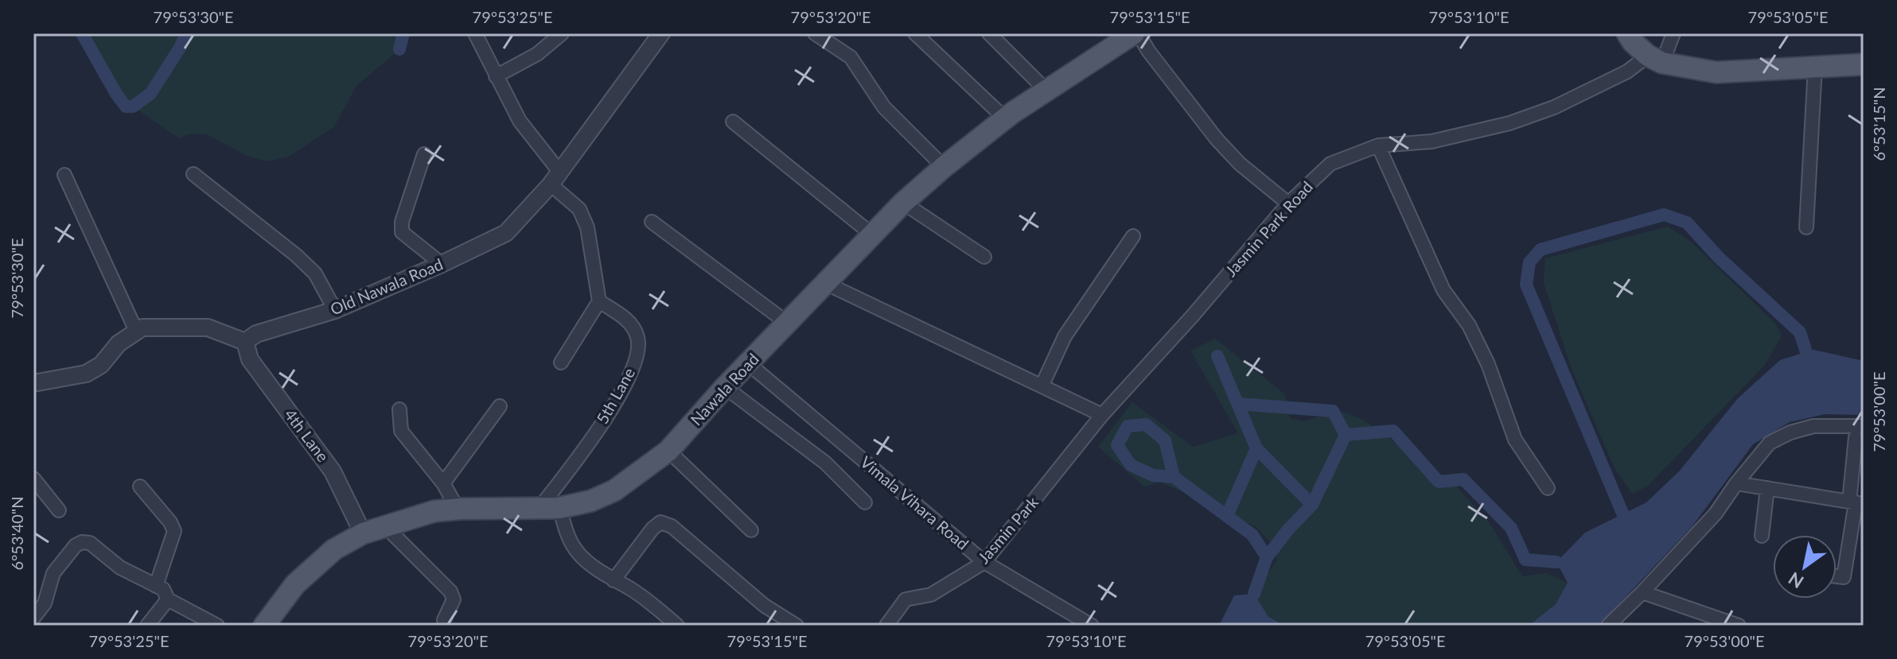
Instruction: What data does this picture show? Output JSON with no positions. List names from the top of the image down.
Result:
{
  "streets": {
    "main road": ["Nawala Road"],
    "street": [
      "Jasmin Park Road",
      "Old Nawala Road",
      "5th Lane",
      "4th Lane",
      "Vimala Vihara Road",
      "Jasmin Park"
    ]
  },
  "crossings": [
    ["Jasmin Park Road", "Jasmin Park"],
    ["Old Nawala Road", "4th Lane"],
    ["Nawala Road", "5th Lane"],
    ["Nawala Road", "4th Lane"],
    ["Nawala Road", "Vimala Vihara Road"],
    ["Vimala Vihara Road", "Jasmin Park"]
  ],
  "north": "bottom left",
  "coordinates": [
    "79°53'30\"E",
    "79°53'25\"E",
    "79°53'20\"E",
    "79°53'15\"E",
    "79°53'10\"E",
    "79°53'05\"E",
    "6°53'15\"N",
    "79°53'00\"E",
    "6°53'40\"N"
  ]
}
